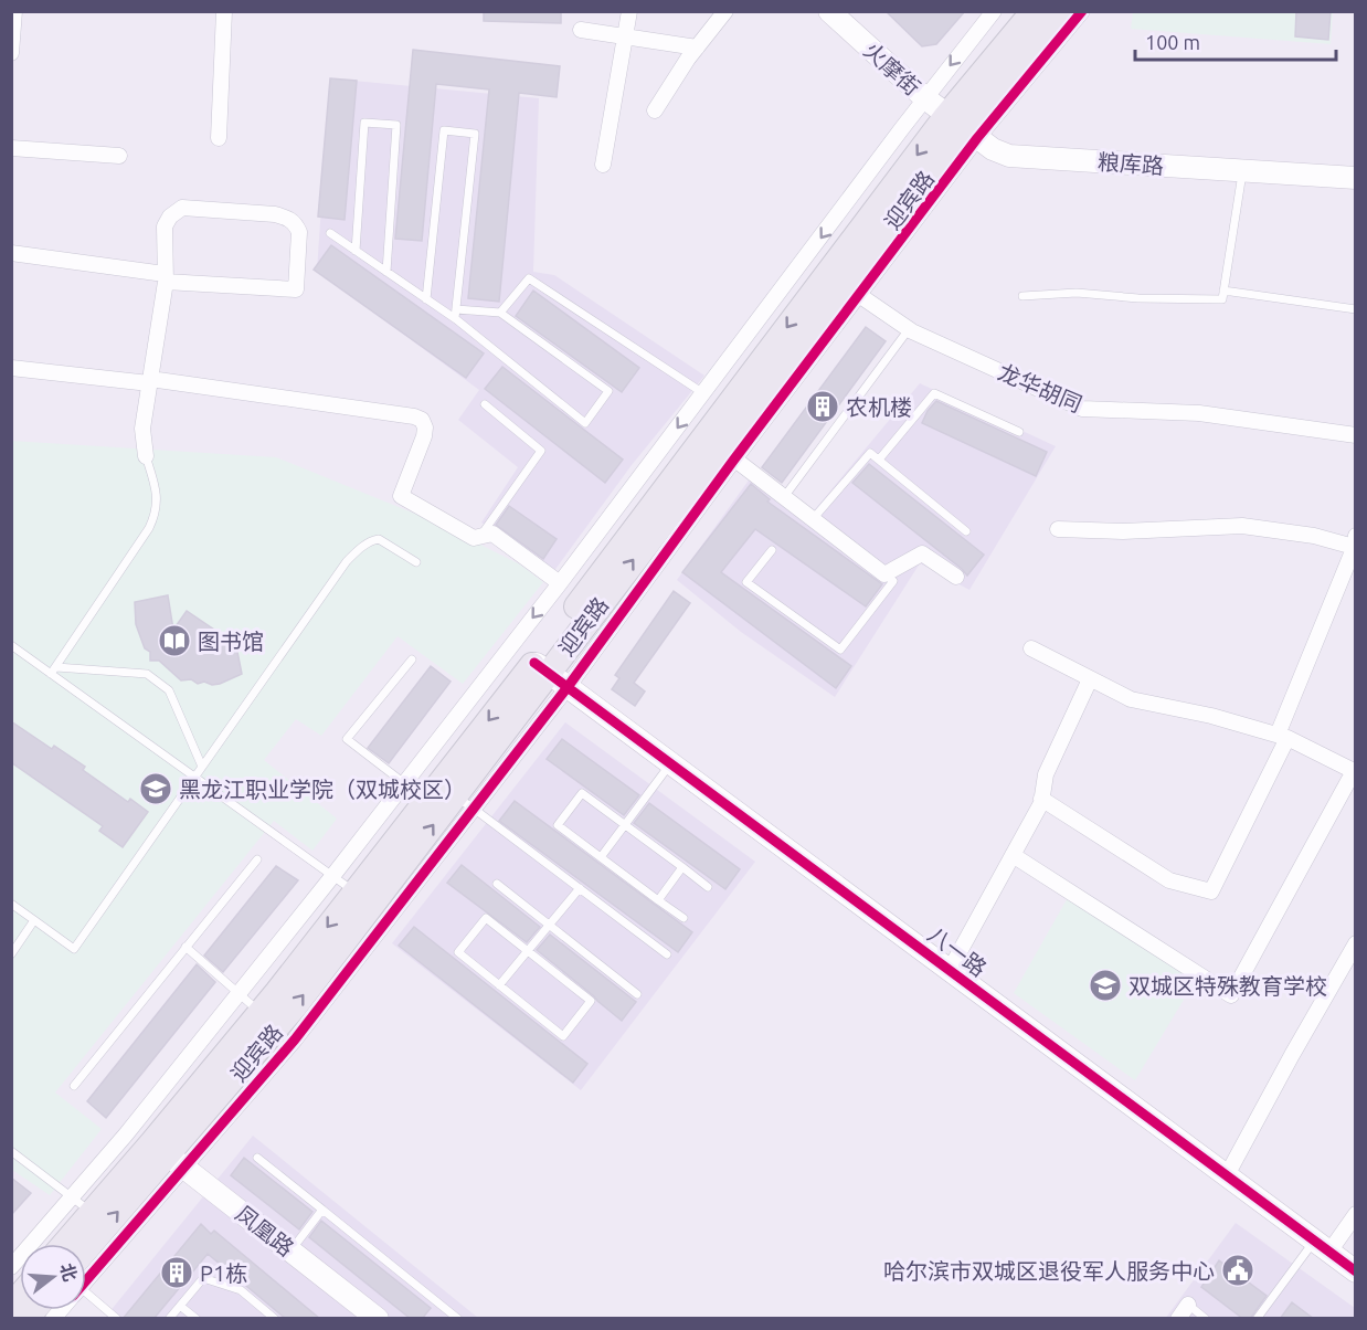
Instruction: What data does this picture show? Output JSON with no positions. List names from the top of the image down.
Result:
{
  "streets": {
    "main road": ["迎宾路"],
    "street": [
      "火摩街",
      "粮库路",
      "龙华胡同",
      "八一路",
      "凤凰路"
    ]
  },
  "crossings": [
    ["火摩街", "粮库路"],
    ["粮库路", "迎宾路"],
    ["迎宾路", "龙华胡同"],
    ["迎宾路", "八一路"],
    ["迎宾路", "凤凰路"]
  ],
  "places": {
    "building": ["农机楼", "P1栋"],
    "library": ["图书馆"],
    "school or university": ["黑龙江职业学院（双城校区）", "双城区特殊教育学校"],
    "public building": ["哈尔滨市双城区退役军人服务中心"]
  },
  "scale_bar": "100 m",
  "north": "right"
}
